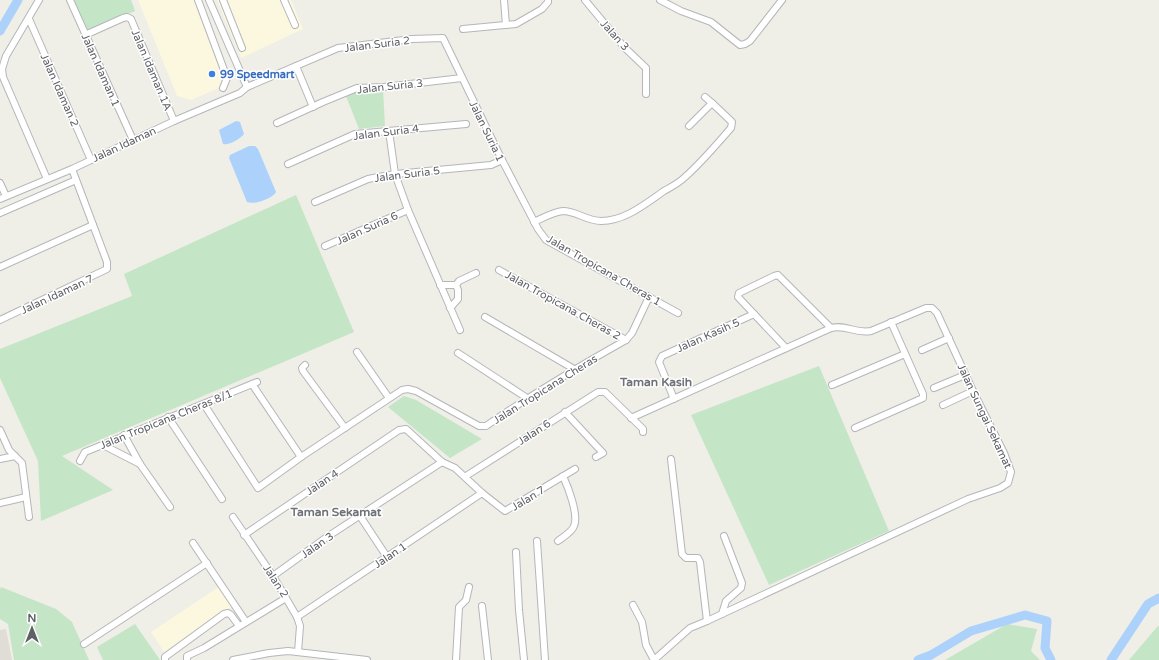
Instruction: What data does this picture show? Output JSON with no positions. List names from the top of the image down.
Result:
{
  "streets": {
    "street": [
      "Jalan 3",
      "Jalan Suria 2",
      "Jalan Idaman 1",
      "Jalan Idaman 1A",
      "Jalan Suria 3",
      "Jalan Idaman 2",
      "Jalan Suria 1",
      "Jalan Suria 4",
      "Jalan Idaman",
      "Jalan Suria 5",
      "Jalan Suria 6",
      "Jalan Tropicana Cheras 1",
      "Jalan Idaman 7",
      "Jalan Tropicana Cheras 2",
      "Jalan Kasih 5",
      "Jalan Tropicana Cheras",
      "Jalan Sungai Sekamat",
      "Jalan Tropicana Cheras 8/1",
      "Jalan 6",
      "Jalan 4",
      "Jalan 7",
      "Jalan 1",
      "Jalan 2"
    ]
  },
  "crossings": [
    ["Jalan 3", "Jalan 4"],
    ["Jalan 3", "Jalan 2"],
    ["Jalan Suria 2", "Jalan Suria 1"],
    ["Jalan Suria 2", "Jalan Idaman"],
    ["Jalan Idaman 1", "Jalan Idaman 1A"],
    ["Jalan Idaman 1", "Jalan Idaman"],
    ["Jalan Idaman 1A", "Jalan Idaman"],
    ["Jalan Suria 3", "Jalan Suria 1"],
    ["Jalan Idaman 2", "Jalan Idaman"],
    ["Jalan Suria 1", "Jalan Suria 5"],
    ["Jalan Suria 1", "Jalan Tropicana Cheras 1"],
    ["Jalan Tropicana Cheras 1", "Jalan Tropicana Cheras"],
    ["Jalan Tropicana Cheras 2", "Jalan Tropicana Cheras"],
    ["Jalan Kasih 5", "Jalan Sungai Sekamat"],
    ["Jalan Tropicana Cheras", "Jalan Tropicana Cheras 8/1"],
    ["Jalan Sungai Sekamat", "Jalan 6"],
    ["Jalan 4", "Jalan 2"],
    ["Jalan 7", "Jalan 1"],
    ["Jalan 1", "Jalan 2"]
  ],
  "districts": ["Taman Kasih", "Taman Sekamat"],
  "places": ["99 Speedmart"],
  "north": "top"
}
